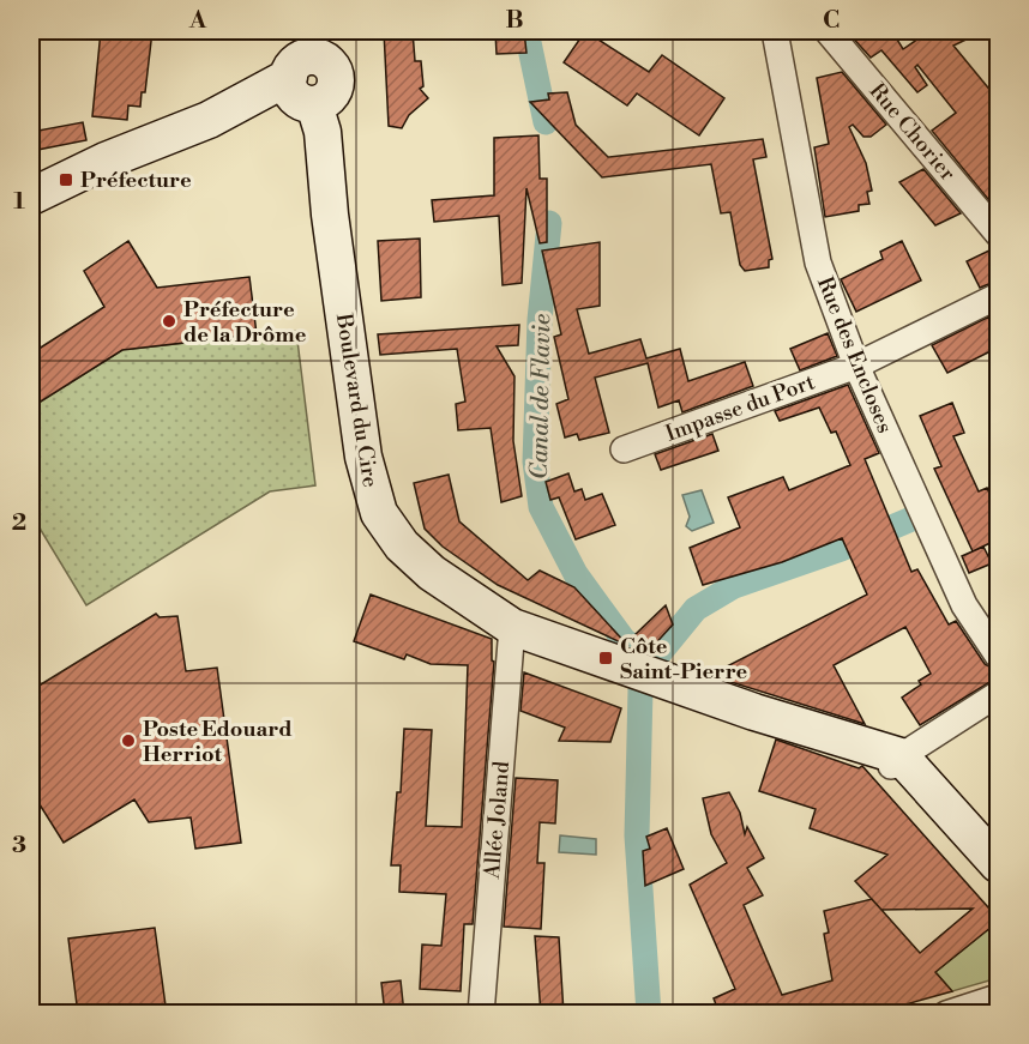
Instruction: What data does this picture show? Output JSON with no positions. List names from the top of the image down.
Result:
{
  "streets": {
    "street": [
      "Rue Chorier",
      "Rue des Encloses",
      "Boulevard du Cire",
      "Impasse du Port",
      "Allée Joland"
    ]
  },
  "crossings": [
    ["Rue des Encloses", "Impasse du Port"],
    ["Boulevard du Cire", "Allée Joland"]
  ],
  "water": ["Canal de Flavie"],
  "places": {
    "transit": ["Préfecture", "Côte Saint-Pierre"],
    "other": ["Préfecture de la Drôme", "Poste Edouard Herriot"]
  },
  "grid": {
    "columns": ["A", "B", "C"],
    "rows": ["1", "2", "3"]
  }
}
